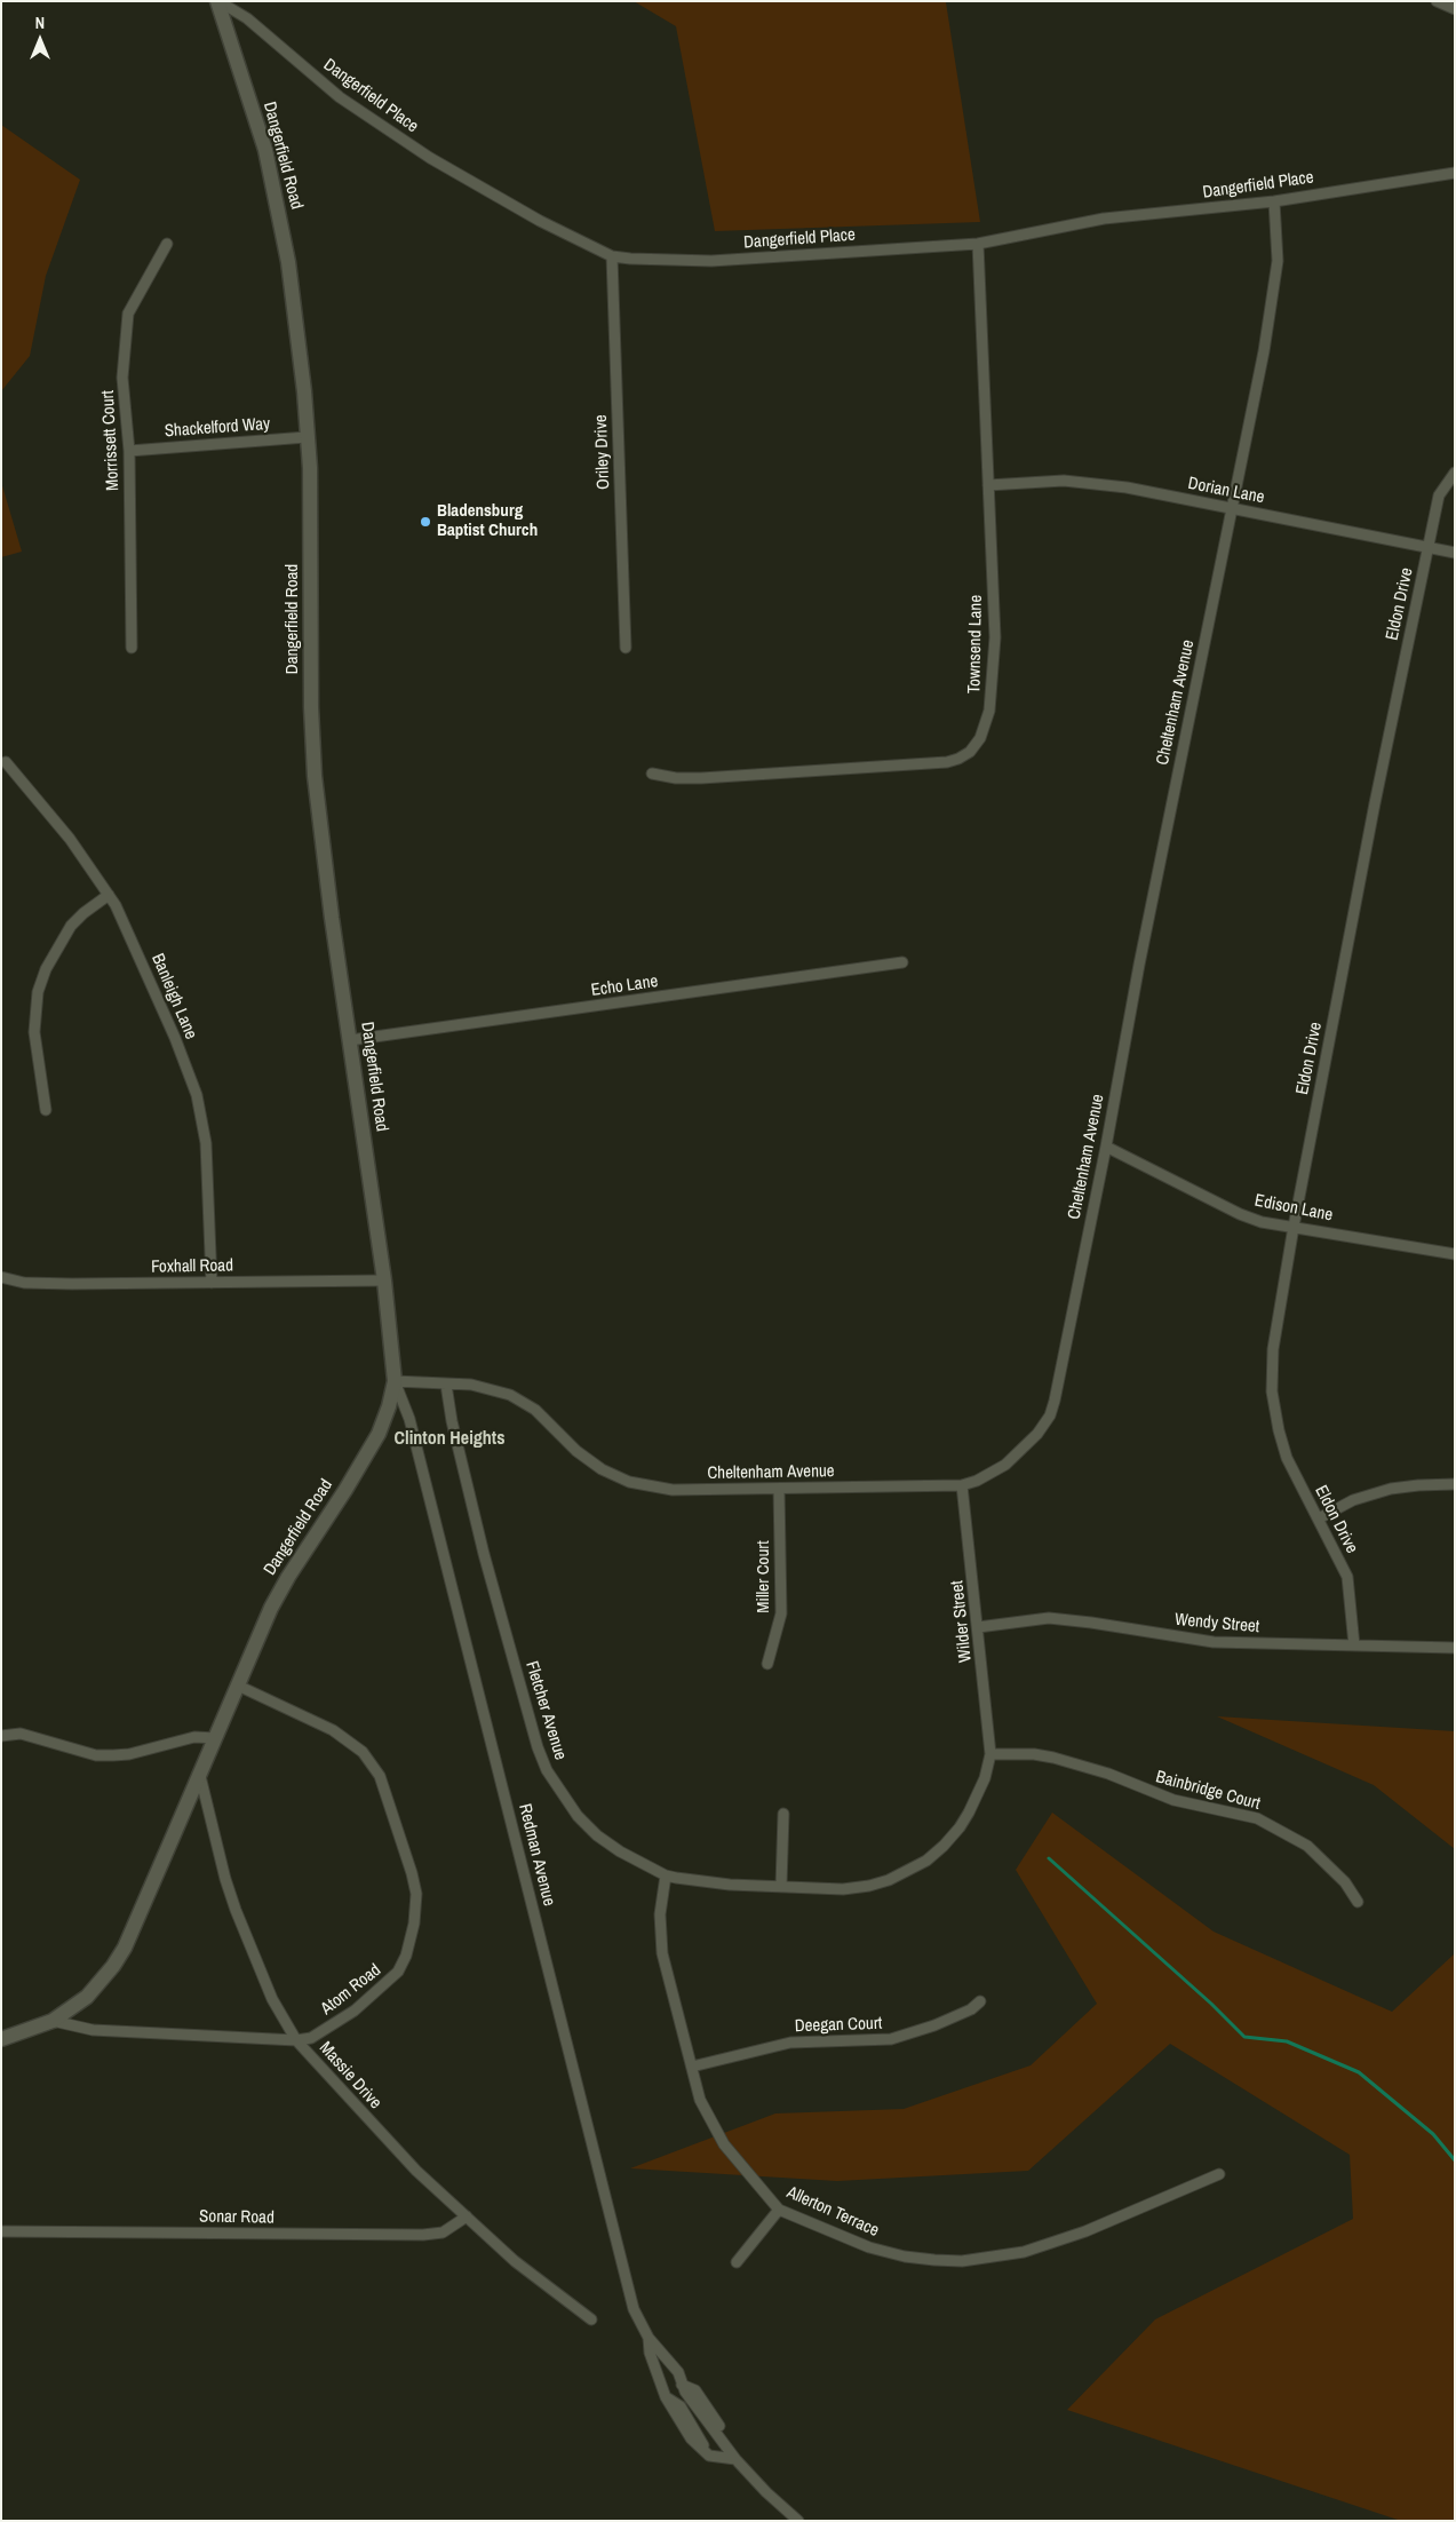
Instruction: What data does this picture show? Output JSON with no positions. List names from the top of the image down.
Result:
{
  "streets": {
    "street": [
      "Dangerfield Place",
      "Dangerfield Road",
      "Shackelford Way",
      "Morrissett Court",
      "Oriley Drive",
      "Dorian Lane",
      "Eldon Drive",
      "Townsend Lane",
      "Cheltenham Avenue",
      "Echo Lane",
      "Banleigh Lane",
      "Edison Lane",
      "Foxhall Road",
      "Miller Court",
      "Wilder Street",
      "Wendy Street",
      "Fletcher Avenue",
      "Bainbridge Court",
      "Redman Avenue",
      "Atom Road",
      "Deegan Court",
      "Massie Drive",
      "Allerton Terrace",
      "Sonar Road"
    ]
  },
  "crossings": [
    ["Dangerfield Place", "Dangerfield Road"],
    ["Dangerfield Place", "Oriley Drive"],
    ["Dangerfield Place", "Townsend Lane"],
    ["Dangerfield Place", "Cheltenham Avenue"],
    ["Dangerfield Road", "Shackelford Way"],
    ["Dangerfield Road", "Cheltenham Avenue"],
    ["Dangerfield Road", "Echo Lane"],
    ["Dangerfield Road", "Foxhall Road"],
    ["Dangerfield Road", "Redman Avenue"],
    ["Dangerfield Road", "Atom Road"],
    ["Dangerfield Road", "Massie Drive"],
    ["Shackelford Way", "Morrissett Court"],
    ["Dorian Lane", "Eldon Drive"],
    ["Dorian Lane", "Townsend Lane"],
    ["Dorian Lane", "Cheltenham Avenue"],
    ["Eldon Drive", "Edison Lane"],
    ["Eldon Drive", "Wendy Street"],
    ["Cheltenham Avenue", "Edison Lane"],
    ["Cheltenham Avenue", "Miller Court"],
    ["Cheltenham Avenue", "Wilder Street"],
    ["Cheltenham Avenue", "Fletcher Avenue"],
    ["Cheltenham Avenue", "Redman Avenue"],
    ["Banleigh Lane", "Foxhall Road"],
    ["Wilder Street", "Wendy Street"],
    ["Wilder Street", "Fletcher Avenue"],
    ["Wilder Street", "Bainbridge Court"],
    ["Fletcher Avenue", "Bainbridge Court"],
    ["Fletcher Avenue", "Allerton Terrace"],
    ["Atom Road", "Massie Drive"],
    ["Deegan Court", "Allerton Terrace"],
    ["Massie Drive", "Sonar Road"]
  ],
  "districts": ["Clinton Heights"],
  "places": ["Bladensburg Baptist Church"],
  "north": "top"
}
